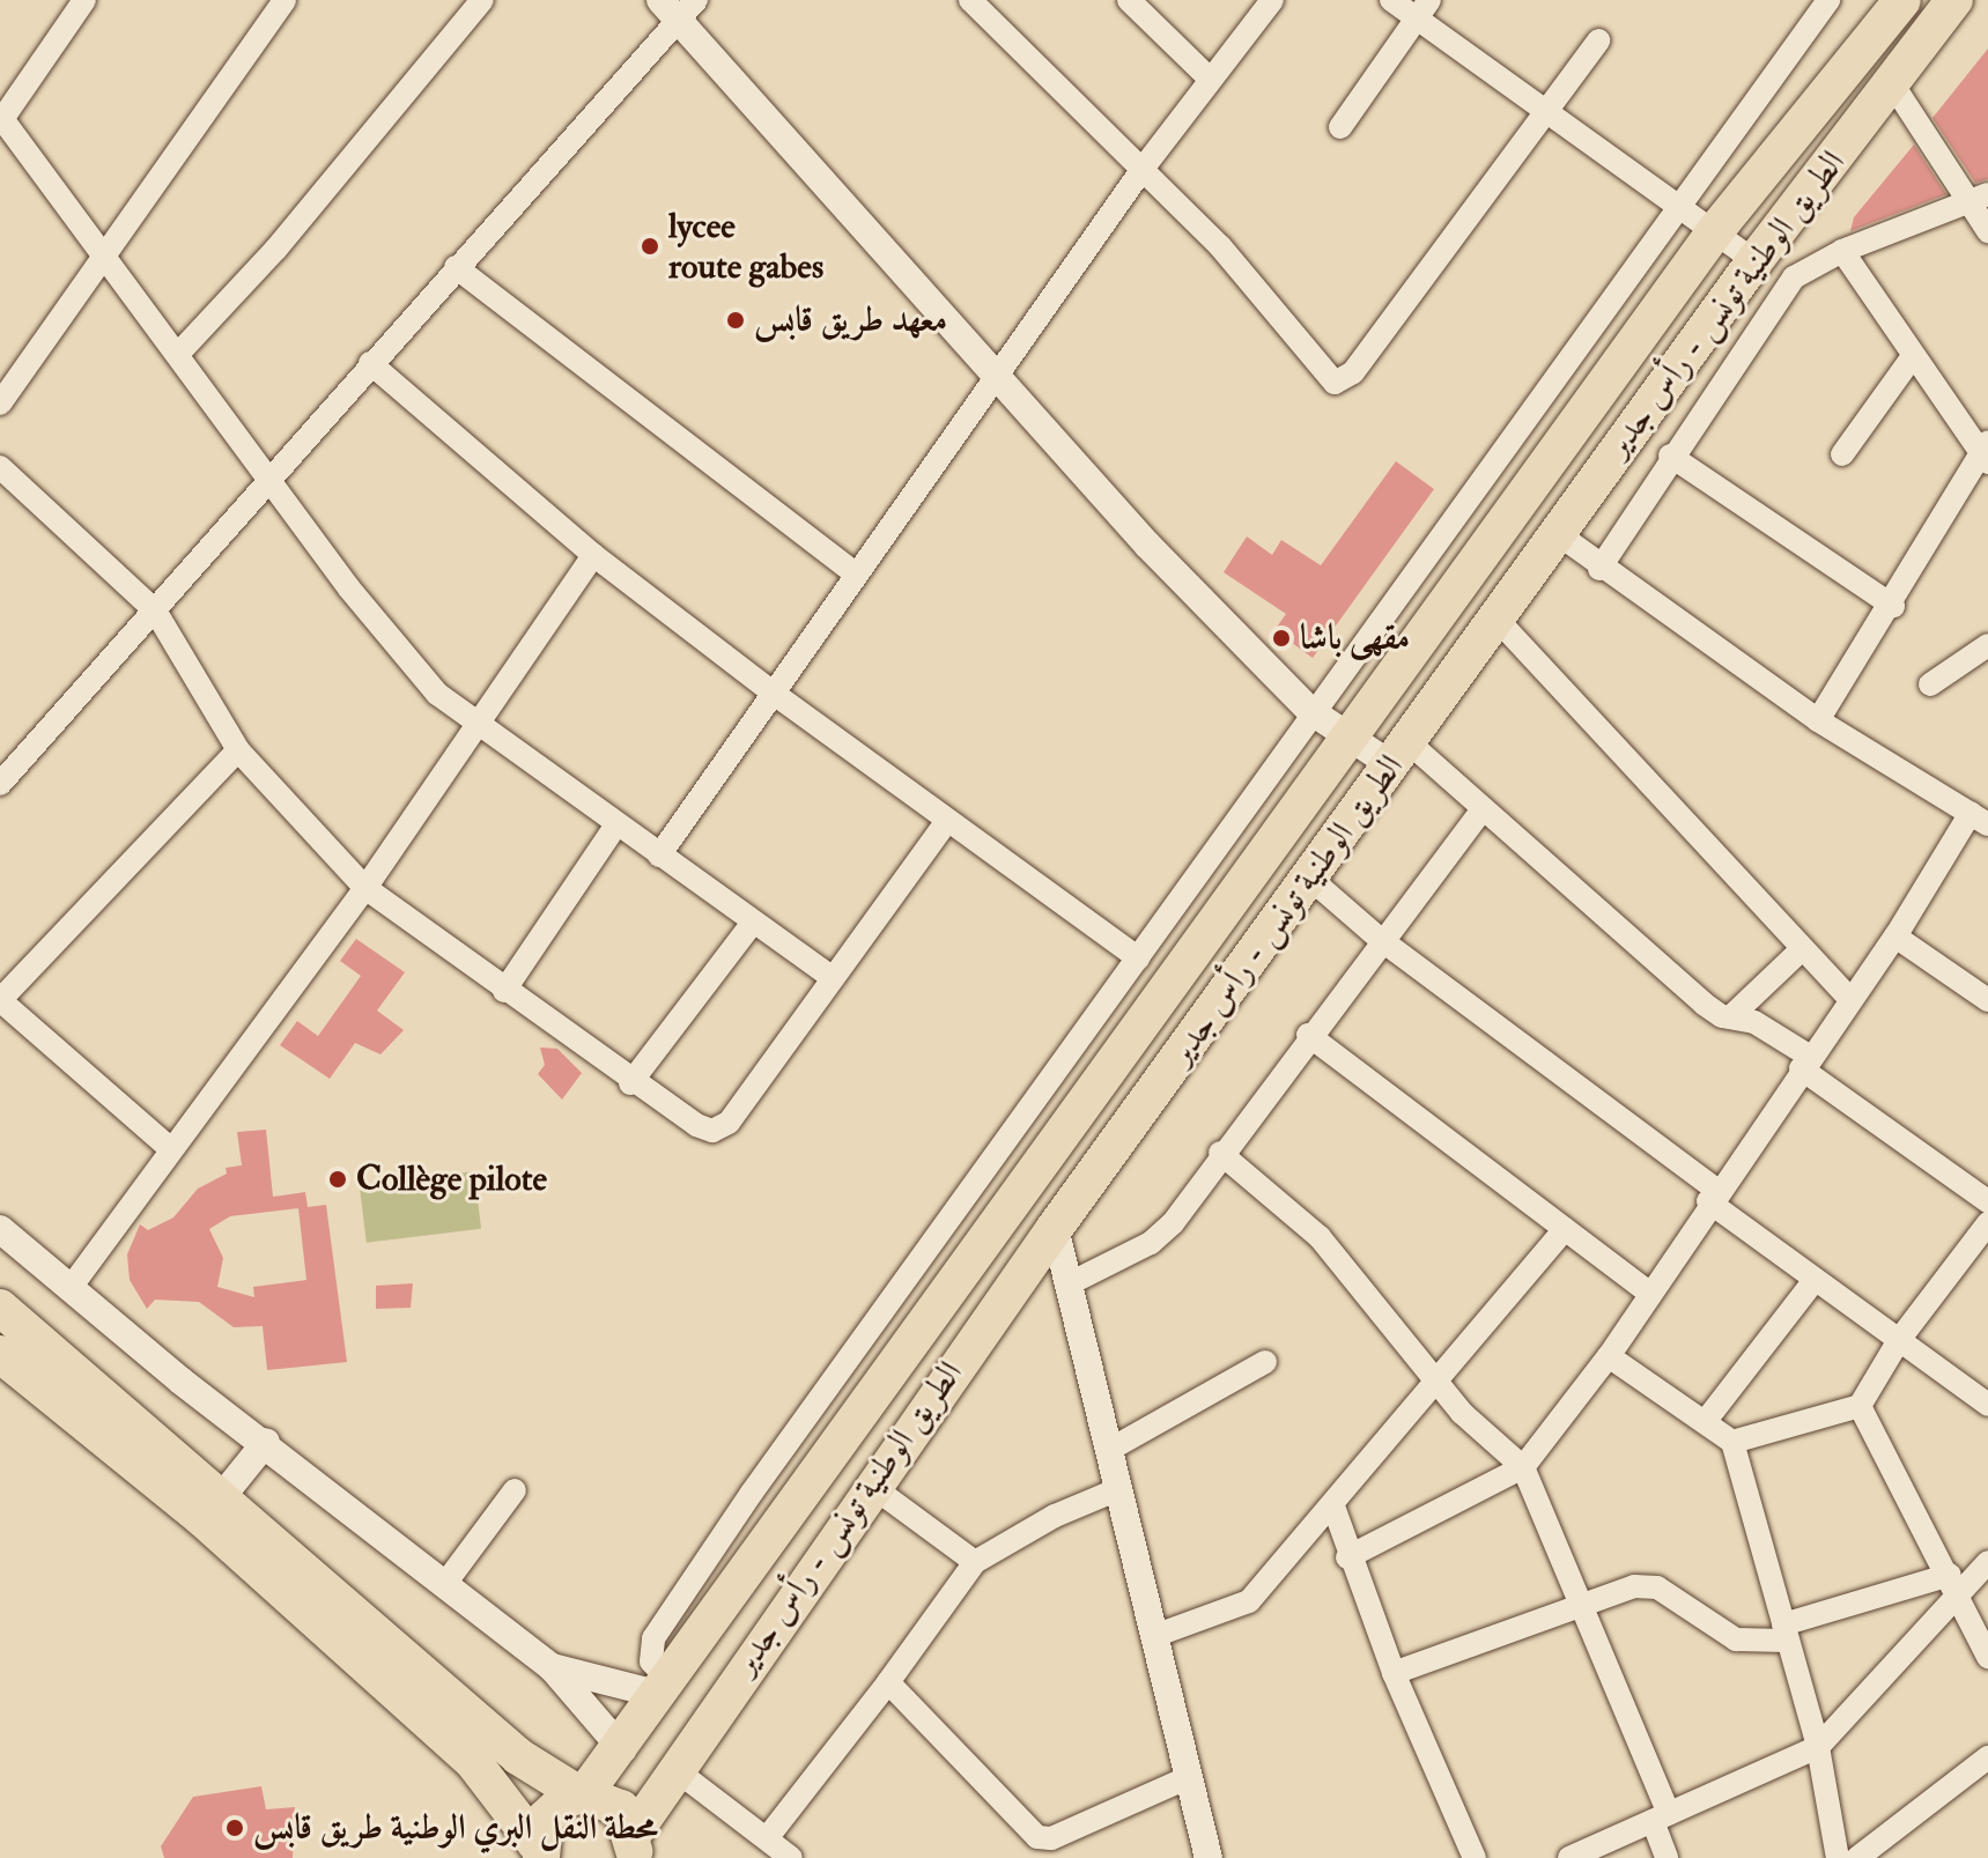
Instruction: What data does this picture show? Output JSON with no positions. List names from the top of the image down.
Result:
{
  "streets": {
    "main road": ["الطريق الوطنية تونس - رأس جدير"]
  },
  "places": [
    "lycee route gabes",
    "معهد طريق قابس",
    "مقهى باشا",
    "Collège pilote",
    "محطة النقل البري الوطنية طريق قابس"
  ]
}
